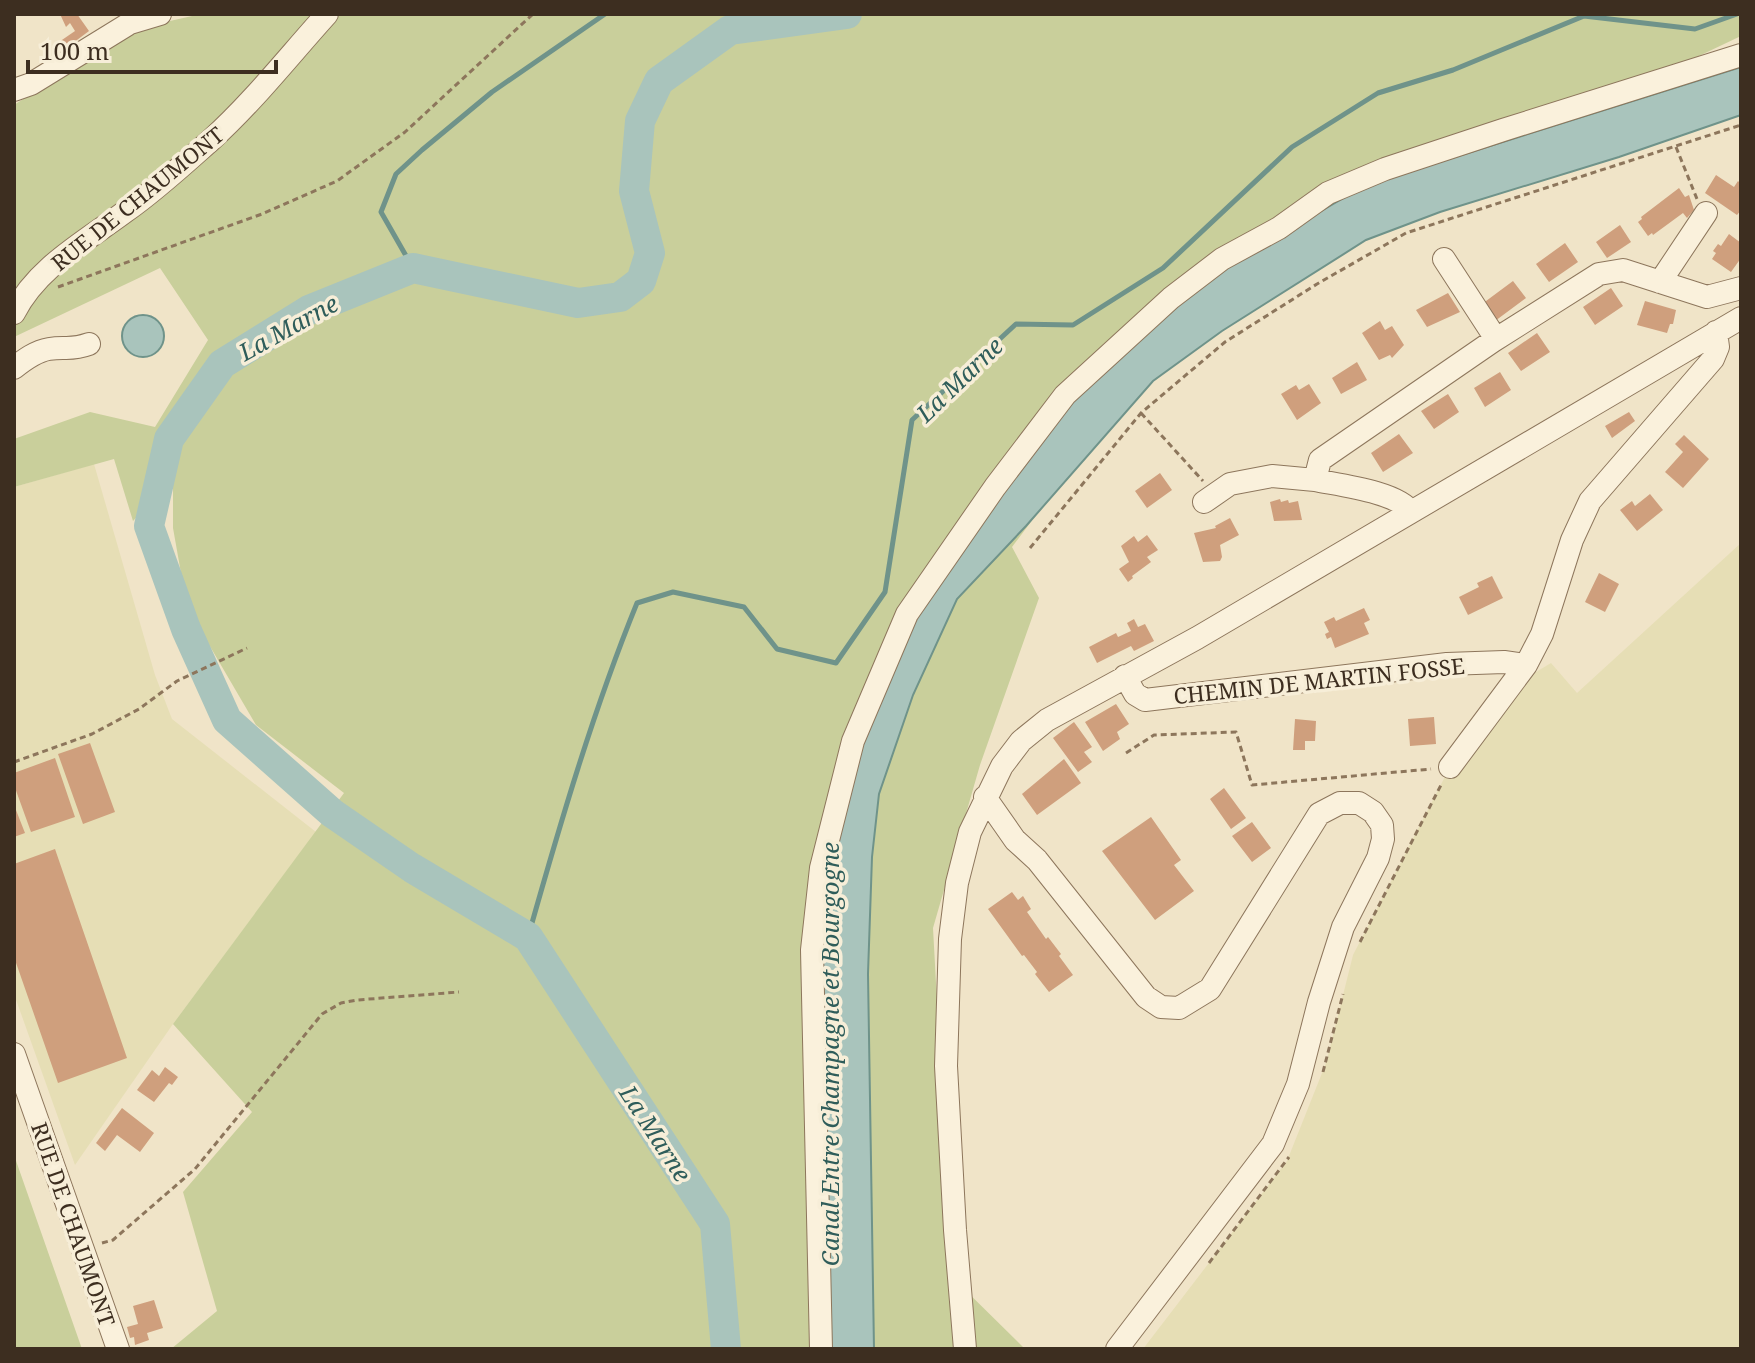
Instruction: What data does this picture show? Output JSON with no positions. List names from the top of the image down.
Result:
{
  "streets": {
    "street": ["RUE DE CHAUMONT", "CHEMIN DE MARTIN FOSSE"]
  },
  "water": ["La Marne", "Canal Entre Champagne et Bourgogne"],
  "scale_bar": "100 m"
}
